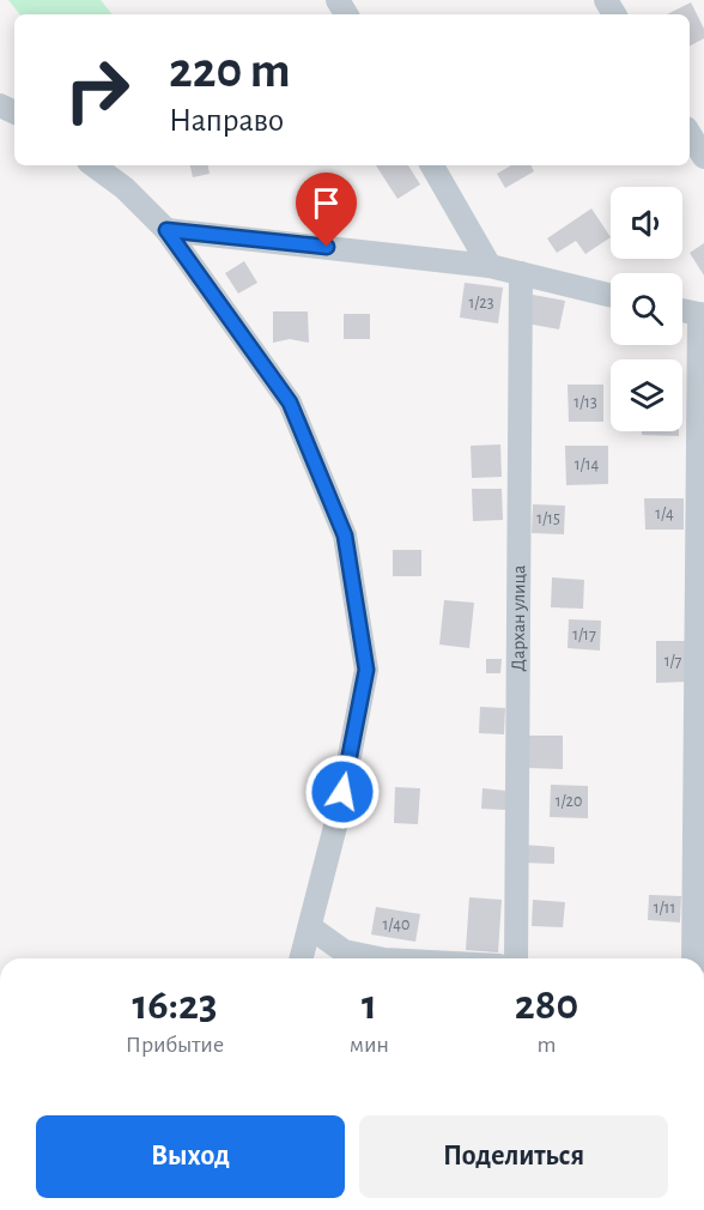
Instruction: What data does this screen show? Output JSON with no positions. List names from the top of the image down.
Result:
{
  "streets": {
    "street": ["Дархан улица"]
  },
  "house_numbers": [
    "1/23",
    "1/13",
    "1/14",
    "1/4",
    "1/15",
    "1/17",
    "1/7",
    "1/20",
    "1/11",
    "1/40"
  ],
  "page": {
    "turn": ["220 m", "Направо"],
    "eta": [
      "16:23",
      "Прибытие",
      "1",
      "мин",
      "280",
      "m"
    ],
    "buttons": ["Выход", "Поделиться"]
  }
}
